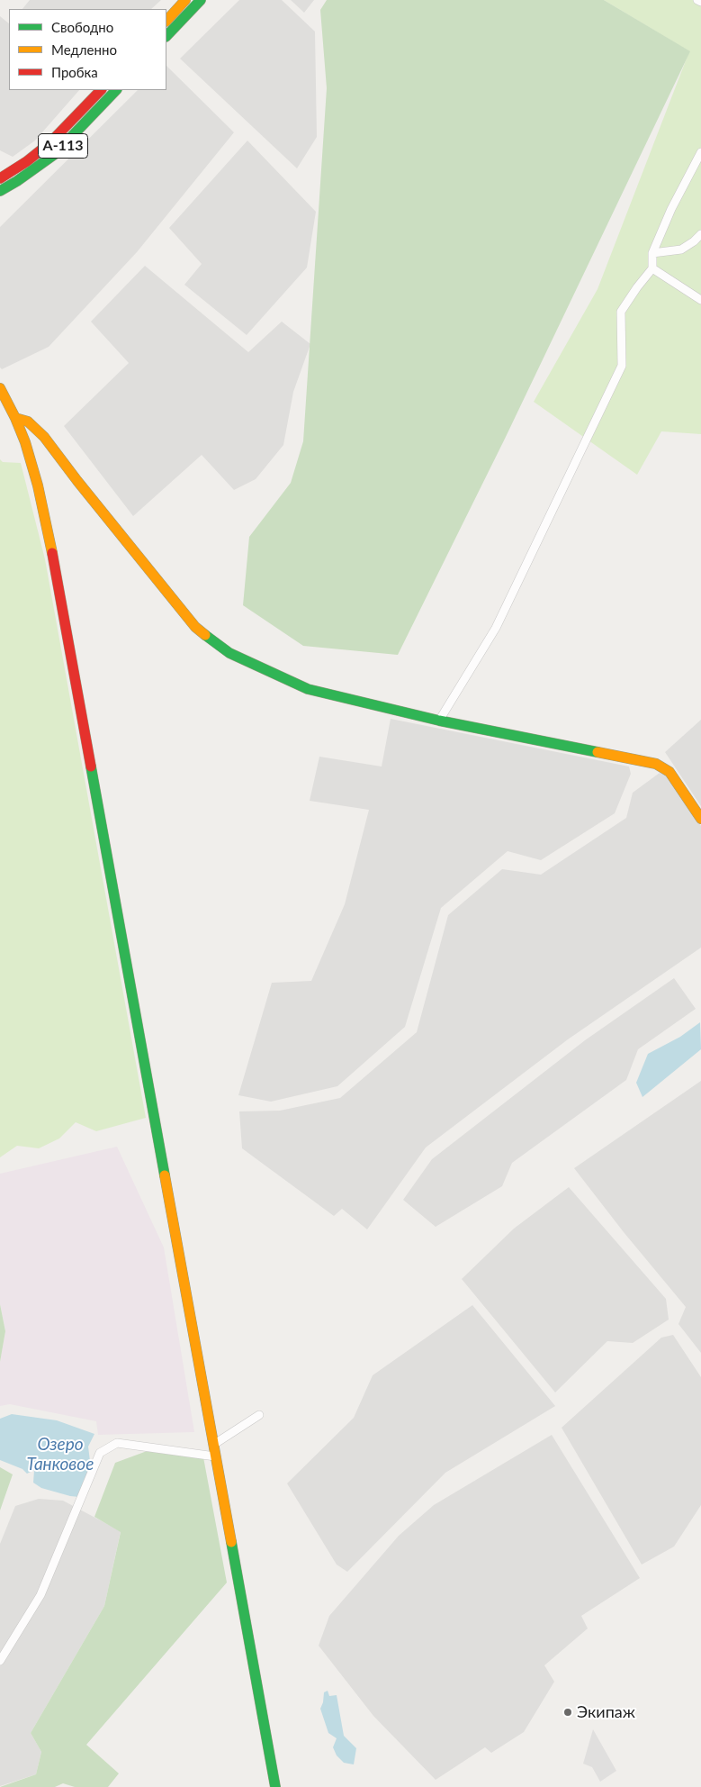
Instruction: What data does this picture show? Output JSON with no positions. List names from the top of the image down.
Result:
{
  "streets": {
    "main road": ["А-113"]
  },
  "water": ["Озеро Танковое"],
  "places": ["Экипаж"],
  "legend": ["Свободно", "Медленно", "Пробка"]
}
